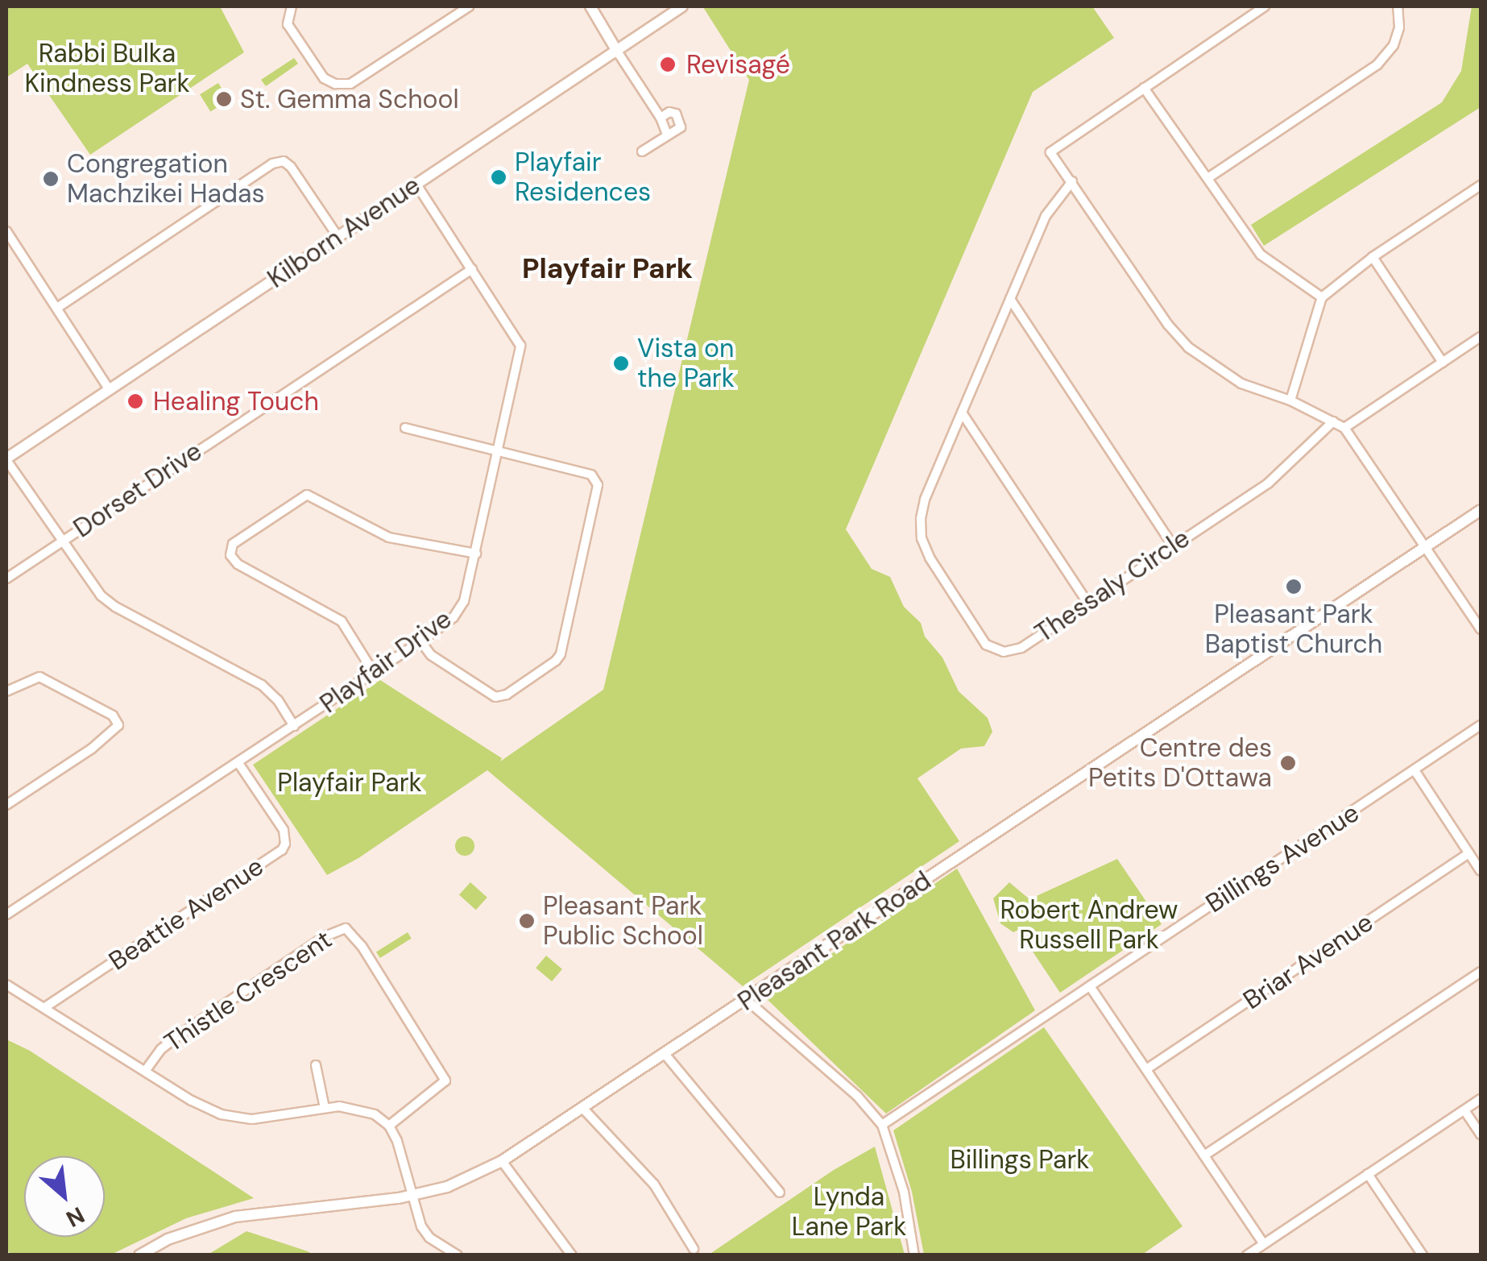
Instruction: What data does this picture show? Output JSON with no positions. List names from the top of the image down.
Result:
{
  "streets": {
    "street": [
      "Kilborn Avenue",
      "Dorset Drive",
      "Thessaly Circle",
      "Playfair Drive",
      "Billings Avenue",
      "Beattie Avenue",
      "Pleasant Park Road",
      "Briar Avenue",
      "Thistle Crescent"
    ]
  },
  "crossings": [
    ["Kilborn Avenue", "Playfair Drive"],
    ["Dorset Drive", "Playfair Drive"],
    ["Playfair Drive", "Beattie Avenue"]
  ],
  "districts": ["Playfair Park"],
  "parks": [
    "Rabbi Bulka Kindness Park",
    "Playfair Park",
    "Robert Andrew Russell Park",
    "Billings Park",
    "Lynda Lane Park"
  ],
  "places": [
    "Revisagé",
    "St. Gemma School",
    "Playfair Residences",
    "Congregation Machzikei Hadas",
    "Vista on the Park",
    "Healing Touch",
    "Pleasant Park Baptist Church",
    "Centre des Petits D'Ottawa",
    "Pleasant Park Public School"
  ],
  "north": "bottom right"
}
